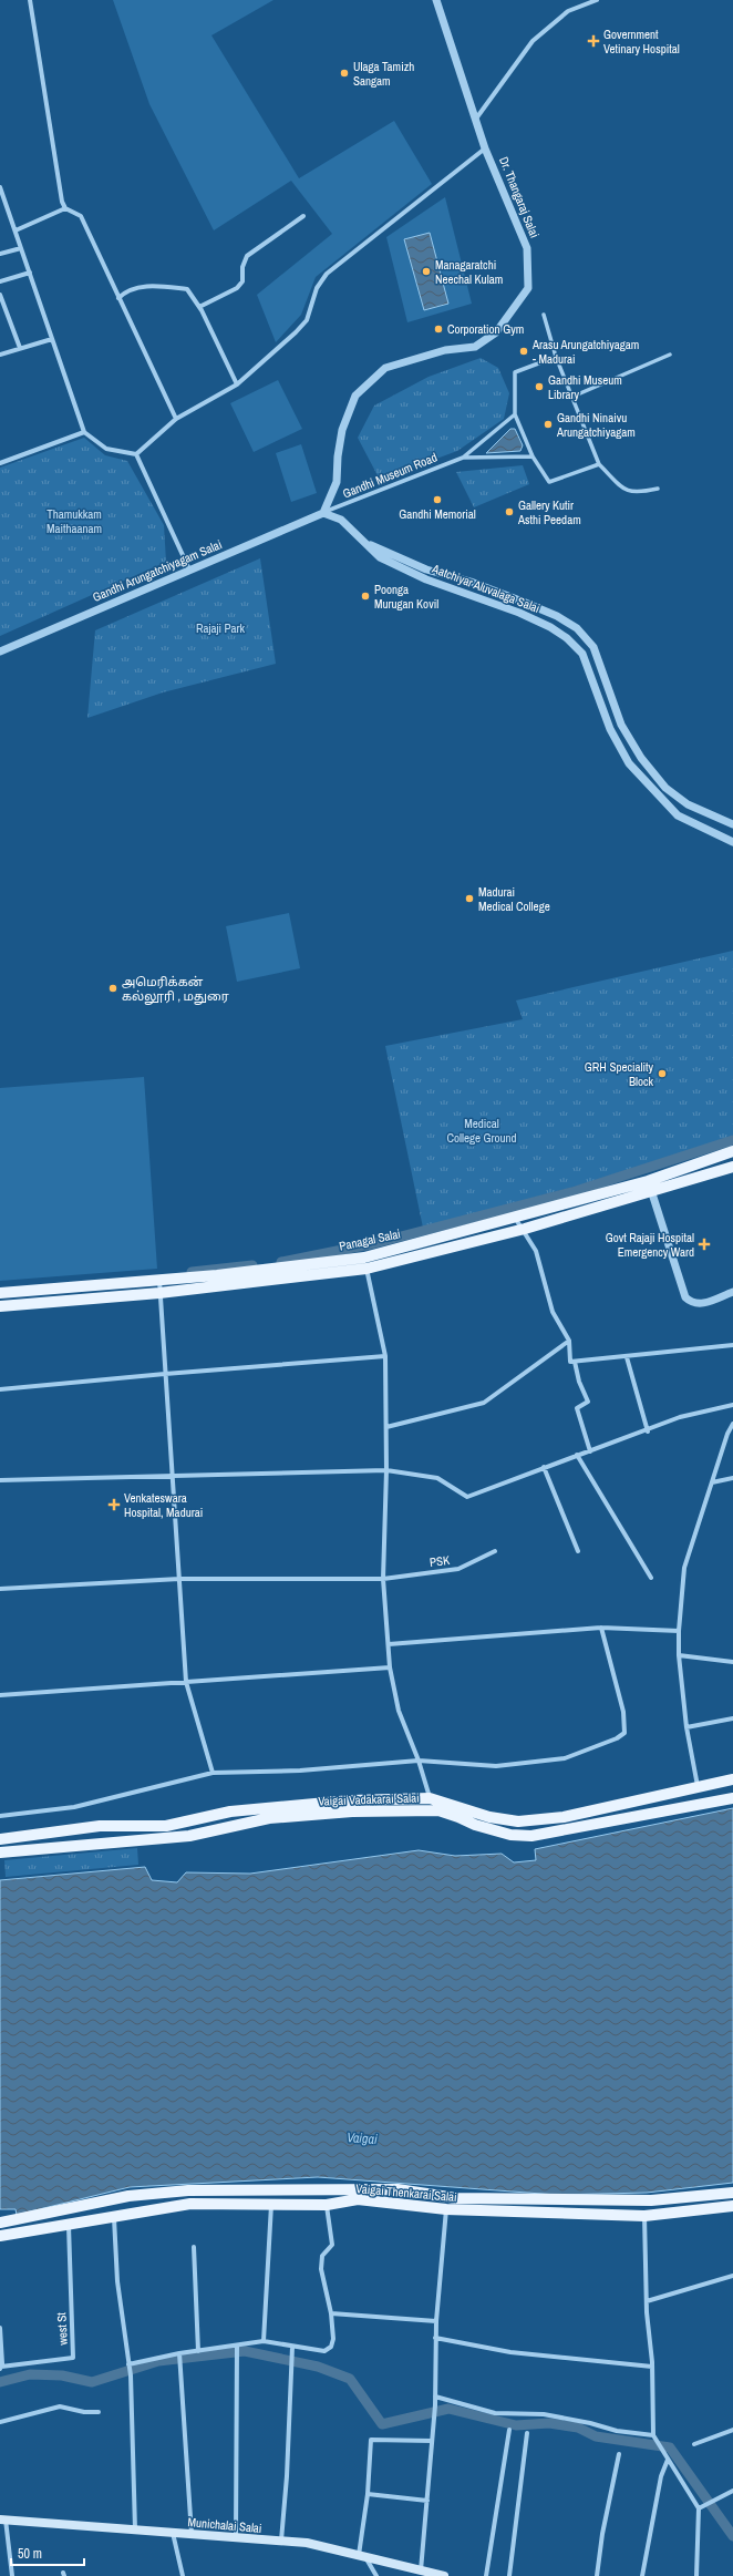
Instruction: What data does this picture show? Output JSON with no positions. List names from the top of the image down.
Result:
{
  "streets": {
    "main road": [
      "Panagal Salai",
      "Vaigai Vadakarai Salai",
      "Vaigai Thenkarai Salai",
      "Munichalai Salai"
    ],
    "street": [
      "Dr. Thangaraj Salai",
      "Gandhi Museum Road",
      "Gandhi Arungatchiyagam Salai",
      "Aatchiyar Aluvalaga Salai",
      "PSK",
      "west St"
    ]
  },
  "crossings": [
    ["Dr. Thangaraj Salai", "Gandhi Museum Road"],
    ["Dr. Thangaraj Salai", "Gandhi Arungatchiyagam Salai"],
    ["Dr. Thangaraj Salai", "Aatchiyar Aluvalaga Salai"],
    ["Gandhi Museum Road", "Gandhi Arungatchiyagam Salai"],
    ["Gandhi Museum Road", "Aatchiyar Aluvalaga Salai"],
    ["Gandhi Arungatchiyagam Salai", "Aatchiyar Aluvalaga Salai"],
    ["Vaigai Thenkarai Salai", "west St"]
  ],
  "water": ["Vaigai"],
  "parks": ["Thamukkam Maithaanam", "Rajaji Park", "Medical College Ground"],
  "places": {
    "health": ["Government Vetinary Hospital", "Govt Rajaji Hospital Emergency Ward", "Venkateswara Hospital, Madurai"],
    "other": [
      "Ulaga Tamizh Sangam",
      "Managaratchi Neechal Kulam",
      "Corporation Gym",
      "Arasu Arungatchiyagam - Madurai",
      "Gandhi Museum Library",
      "Gandhi Ninaivu Arungatchiyagam",
      "Gandhi Memorial",
      "Gallery Kutir Asthi Peedam",
      "Poonga Murugan Kovil",
      "Madurai Medical College",
      "அமெரிக்கன் கல்லூரி , மதுரை",
      "GRH Speciality Block"
    ]
  },
  "scale_bar": "50 m"
}
